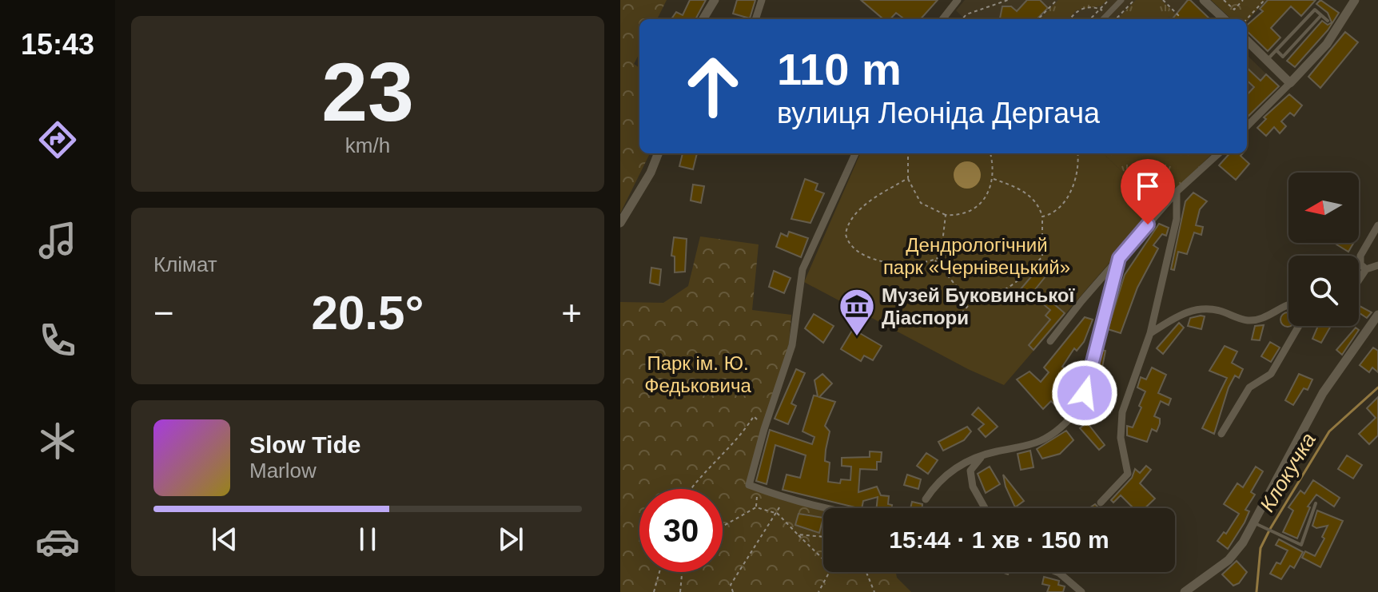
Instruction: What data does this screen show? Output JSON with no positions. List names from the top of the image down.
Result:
{
  "water": ["Клокучка"],
  "parks": ["Дендрологічний парк «Чернівецький»", "Парк ім. Ю. Федьковича"],
  "places": {
    "museum": ["Музей Буковинської Діаспори"]
  },
  "north": "left",
  "page": {
    "tabs": "15:43",
    "tile": [
      ["23", "km/h"],
      "Клімат"
    ],
    "turn": ["110 m", "вулиця Леоніда Дергача"],
    "heat": ["−", "20.5°", "+"],
    "song": ["Slow Tide", "Marlow"],
    "limit": "30",
    "trip": "15:44 · 1 хв · 150 m"
  }
}
